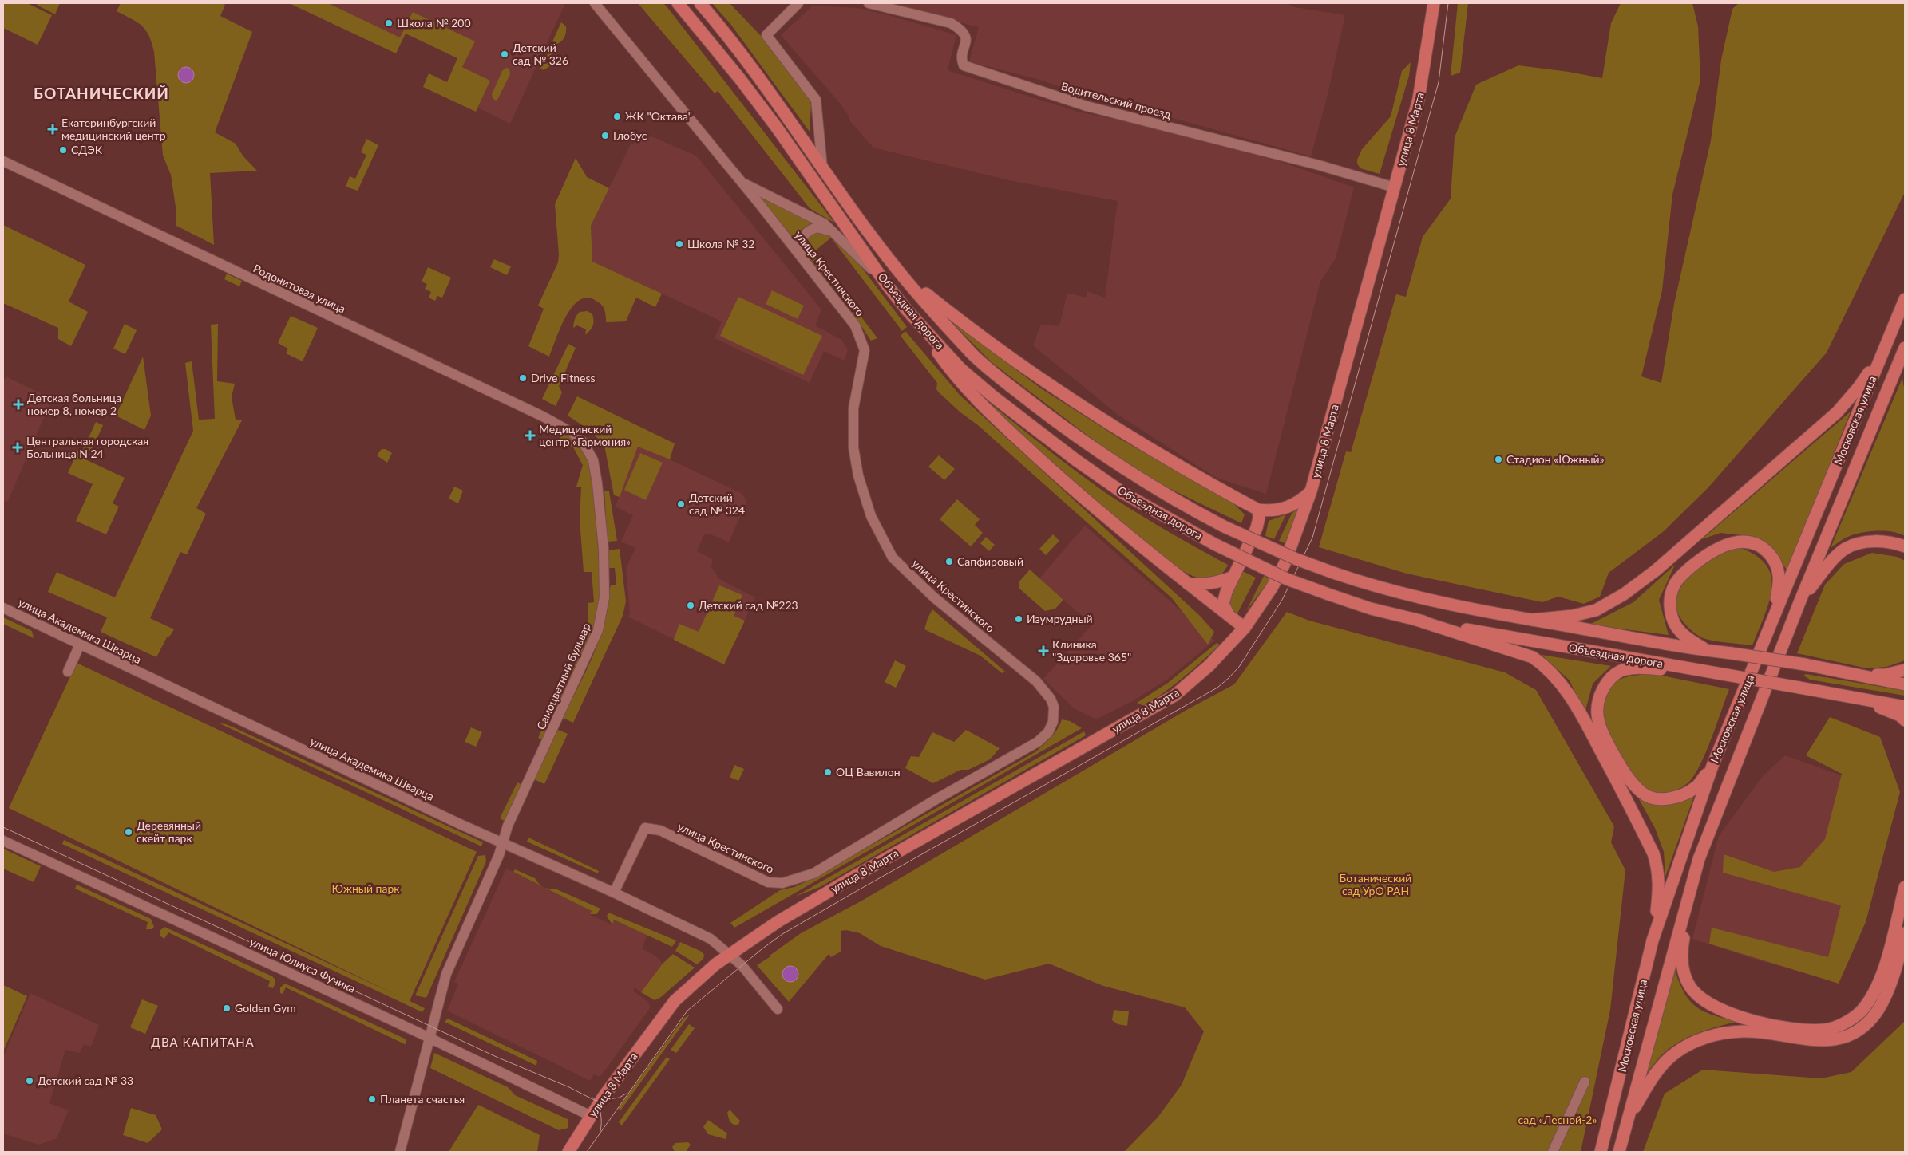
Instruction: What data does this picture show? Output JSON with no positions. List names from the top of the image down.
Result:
{
  "streets": {
    "main road": ["улица 8 Марта", "Объездная дорога", "Московская улица"],
    "street": [
      "Водительский проезд",
      "улица Крестинского",
      "Родонитовая улица",
      "улица Академика Шварца",
      "Самоцветный бульвар",
      "улица Юлиуса Фучика"
    ]
  },
  "crossings": [
    ["Водительский проезд", "улица 8 Марта"],
    ["улица 8 Марта", "улица Академика Шварца"],
    ["улица 8 Марта", "улица Юлиуса Фучика"],
    ["улица Крестинского", "улица Академика Шварца"],
    ["Родонитовая улица", "Самоцветный бульвар"],
    ["улица Академика Шварца", "Самоцветный бульвар"],
    ["Самоцветный бульвар", "улица Юлиуса Фучика"]
  ],
  "districts": ["БОТАНИЧЕСКИЙ", "ДВА КАПИТАНА"],
  "parks": ["Ботанический сад УрО РАН", "Южный парк", "сад «Лесной-2»"],
  "places": {
    "other": [
      "Школа № 200",
      "Детский сад № 326",
      "ЖК \"Октава\"",
      "Глобус",
      "СДЭК",
      "Школа № 32",
      "Drive Fitness",
      "Стадион «Южный»",
      "Детский сад № 324",
      "Сапфировый",
      "Детский сад №223",
      "Изумрудный",
      "ОЦ Вавилон",
      "Деревянный скейт парк",
      "Golden Gym",
      "Детский сад № 33",
      "Планета счастья"
    ],
    "health": [
      "Екатеринбургский медицинский центр",
      "Детская больница номер 8, номер 2",
      "Медицинский центр «Гармония»",
      "Центральная городская Больница N 24",
      "Клиника \"Здоровье 365\""
    ]
  }
}
